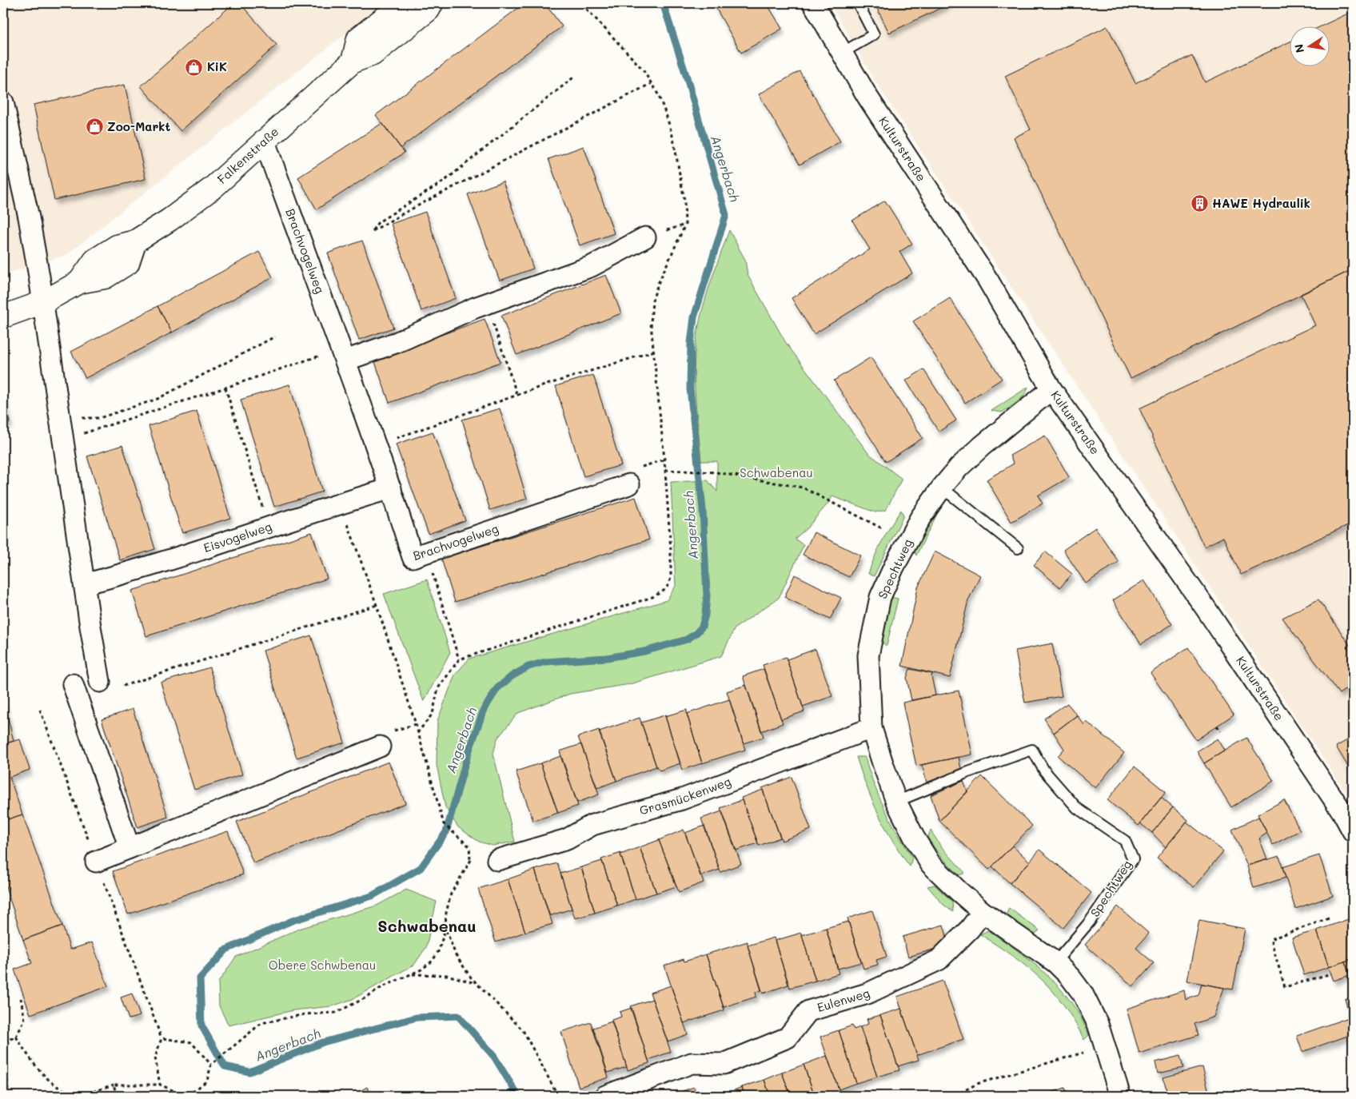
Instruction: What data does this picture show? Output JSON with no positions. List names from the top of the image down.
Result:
{
  "streets": {
    "street": [
      "Kulturstraße",
      "Falkenstraße",
      "Brachvogelweg",
      "Eisvogelweg",
      "Spechtweg",
      "Grasmückenweg",
      "Eulenweg"
    ]
  },
  "crossings": [
    ["Kulturstraße", "Spechtweg"],
    ["Falkenstraße", "Brachvogelweg"],
    ["Brachvogelweg", "Eisvogelweg"],
    ["Spechtweg", "Grasmückenweg"],
    ["Spechtweg", "Eulenweg"]
  ],
  "districts": ["Schwabenau"],
  "water": ["Angerbach"],
  "parks": ["Schwabenau", "Obere Schwbenau"],
  "places": {
    "shop": ["KiK", "Zoo-Markt"],
    "building": ["HAWE Hydraulik"]
  },
  "north": "left"
}
